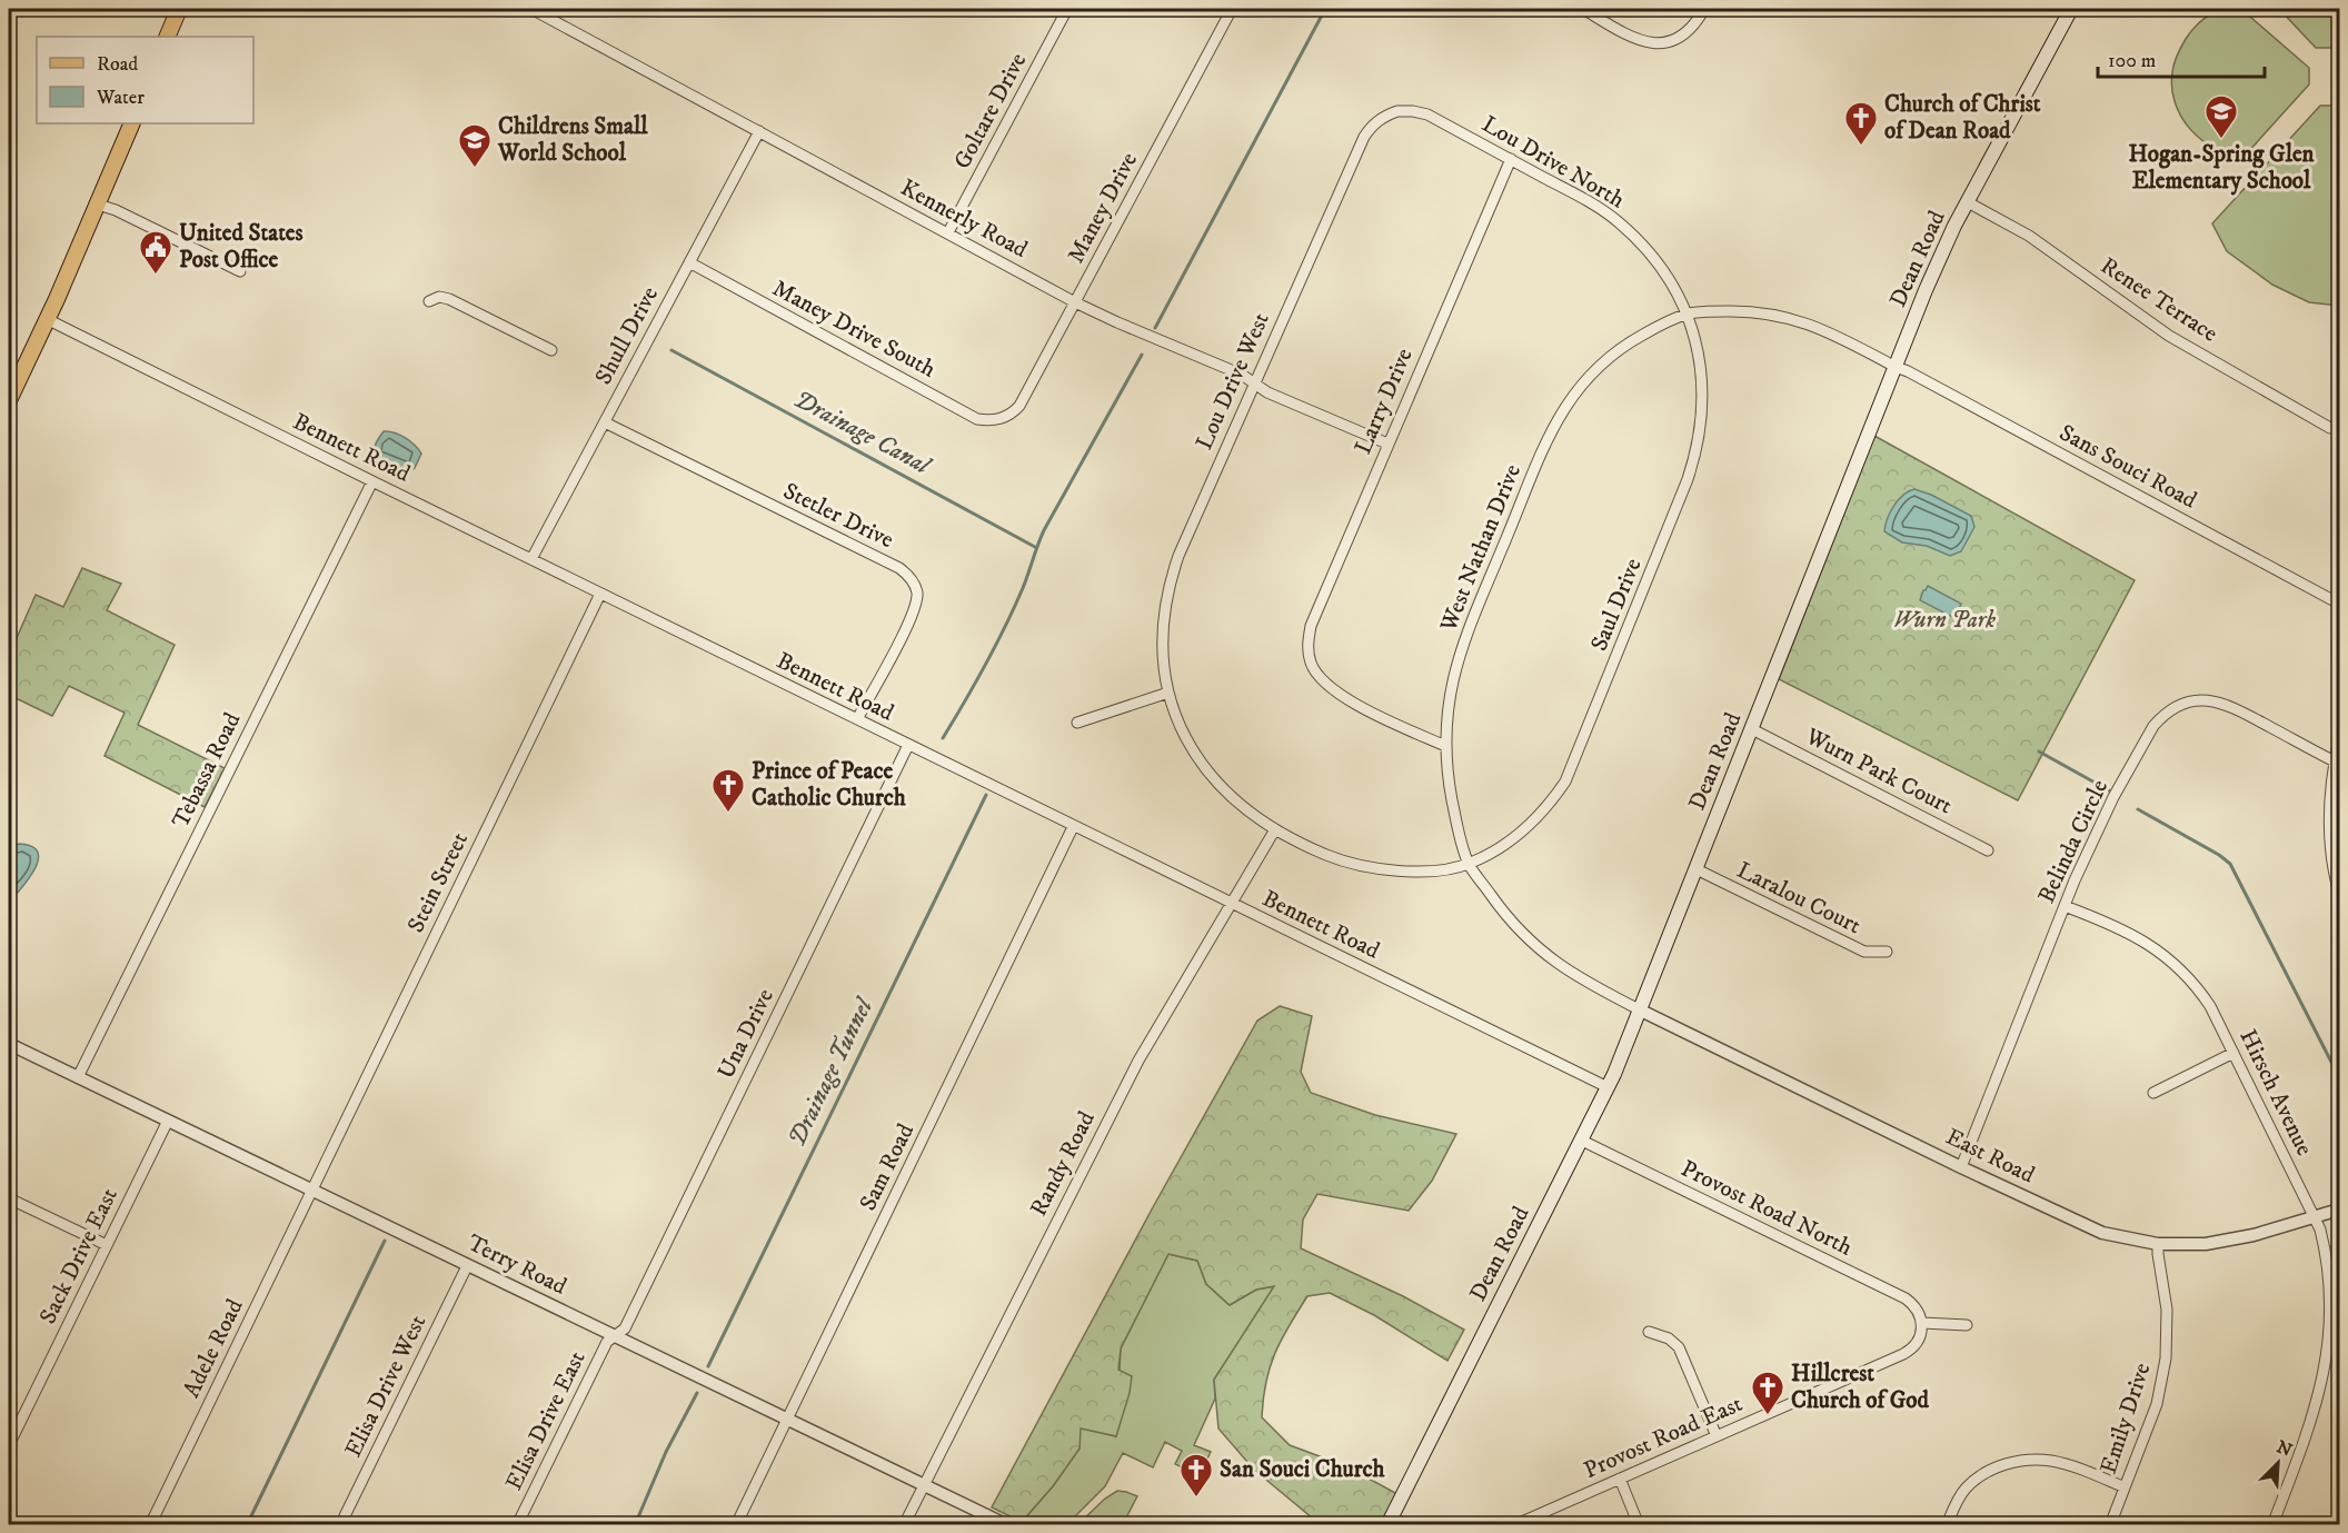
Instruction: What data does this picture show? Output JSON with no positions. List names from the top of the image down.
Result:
{
  "streets": {
    "main road": ["Dean Road"],
    "street": [
      "Goltare Drive",
      "Lou Drive North",
      "Maney Drive",
      "Kennerly Road",
      "Renee Terrace",
      "Maney Drive South",
      "Shull Drive",
      "Lou Drive West",
      "Larry Drive",
      "Bennett Road",
      "Sans Souci Road",
      "Stetler Drive",
      "West Nathan Drive",
      "Saul Drive",
      "Tebassa Road",
      "Wurn Park Court",
      "Belinda Circle",
      "Stein Street",
      "Laralou Court",
      "Una Drive",
      "Hirsch Avenue",
      "East Road",
      "Randy Road",
      "Sam Road",
      "Provost Road North",
      "Sack Drive East",
      "Terry Road",
      "Adele Road",
      "Elisa Drive West",
      "Emily Drive",
      "Elisa Drive East",
      "Provost Road East"
    ]
  },
  "crossings": [
    ["Goltare Drive", "Kennerly Road"],
    ["Lou Drive North", "Lou Drive West"],
    ["Lou Drive North", "Larry Drive"],
    ["Lou Drive North", "Sans Souci Road"],
    ["Lou Drive North", "West Nathan Drive"],
    ["Lou Drive North", "Saul Drive"],
    ["Maney Drive", "Kennerly Road"],
    ["Maney Drive", "Maney Drive South"],
    ["Kennerly Road", "Shull Drive"],
    ["Kennerly Road", "Lou Drive West"],
    ["Kennerly Road", "Larry Drive"],
    ["Dean Road", "Renee Terrace"],
    ["Dean Road", "Bennett Road"],
    ["Dean Road", "Sans Souci Road"],
    ["Dean Road", "Wurn Park Court"],
    ["Dean Road", "Laralou Court"],
    ["Dean Road", "East Road"],
    ["Dean Road", "Provost Road North"],
    ["Maney Drive South", "Shull Drive"],
    ["Shull Drive", "Bennett Road"],
    ["Shull Drive", "Stetler Drive"],
    ["Lou Drive West", "West Nathan Drive"],
    ["Lou Drive West", "Saul Drive"],
    ["Lou Drive West", "Randy Road"],
    ["Larry Drive", "West Nathan Drive"],
    ["Bennett Road", "Stetler Drive"],
    ["Bennett Road", "Tebassa Road"],
    ["Bennett Road", "Stein Street"],
    ["Bennett Road", "Una Drive"],
    ["Bennett Road", "Randy Road"],
    ["Bennett Road", "Sam Road"],
    ["Sans Souci Road", "West Nathan Drive"],
    ["Sans Souci Road", "Saul Drive"],
    ["West Nathan Drive", "Saul Drive"],
    ["Tebassa Road", "Terry Road"],
    ["Belinda Circle", "Hirsch Avenue"],
    ["Belinda Circle", "East Road"],
    ["Stein Street", "Terry Road"],
    ["Stein Street", "Adele Road"],
    ["Una Drive", "Terry Road"],
    ["Una Drive", "Elisa Drive East"],
    ["Hirsch Avenue", "East Road"],
    ["East Road", "Emily Drive"],
    ["Randy Road", "Terry Road"],
    ["Sam Road", "Terry Road"],
    ["Provost Road North", "Provost Road East"],
    ["Sack Drive East", "Terry Road"],
    ["Terry Road", "Adele Road"],
    ["Terry Road", "Elisa Drive West"],
    ["Terry Road", "Elisa Drive East"]
  ],
  "water": ["Drainage Canal", "Drainage Tunnel"],
  "parks": ["Wurn Park"],
  "places": {
    "school or university": ["Hogan-Spring Glen Elementary School", "Childrens Small World School"],
    "church": [
      "Church of Christ of Dean Road",
      "Prince of Peace Catholic Church",
      "Hillcrest Church of God",
      "San Souci Church"
    ],
    "public building": ["United States Post Office"]
  },
  "legend": ["Road", "Water"],
  "scale_bar": "100 m",
  "north": "top right"
}
